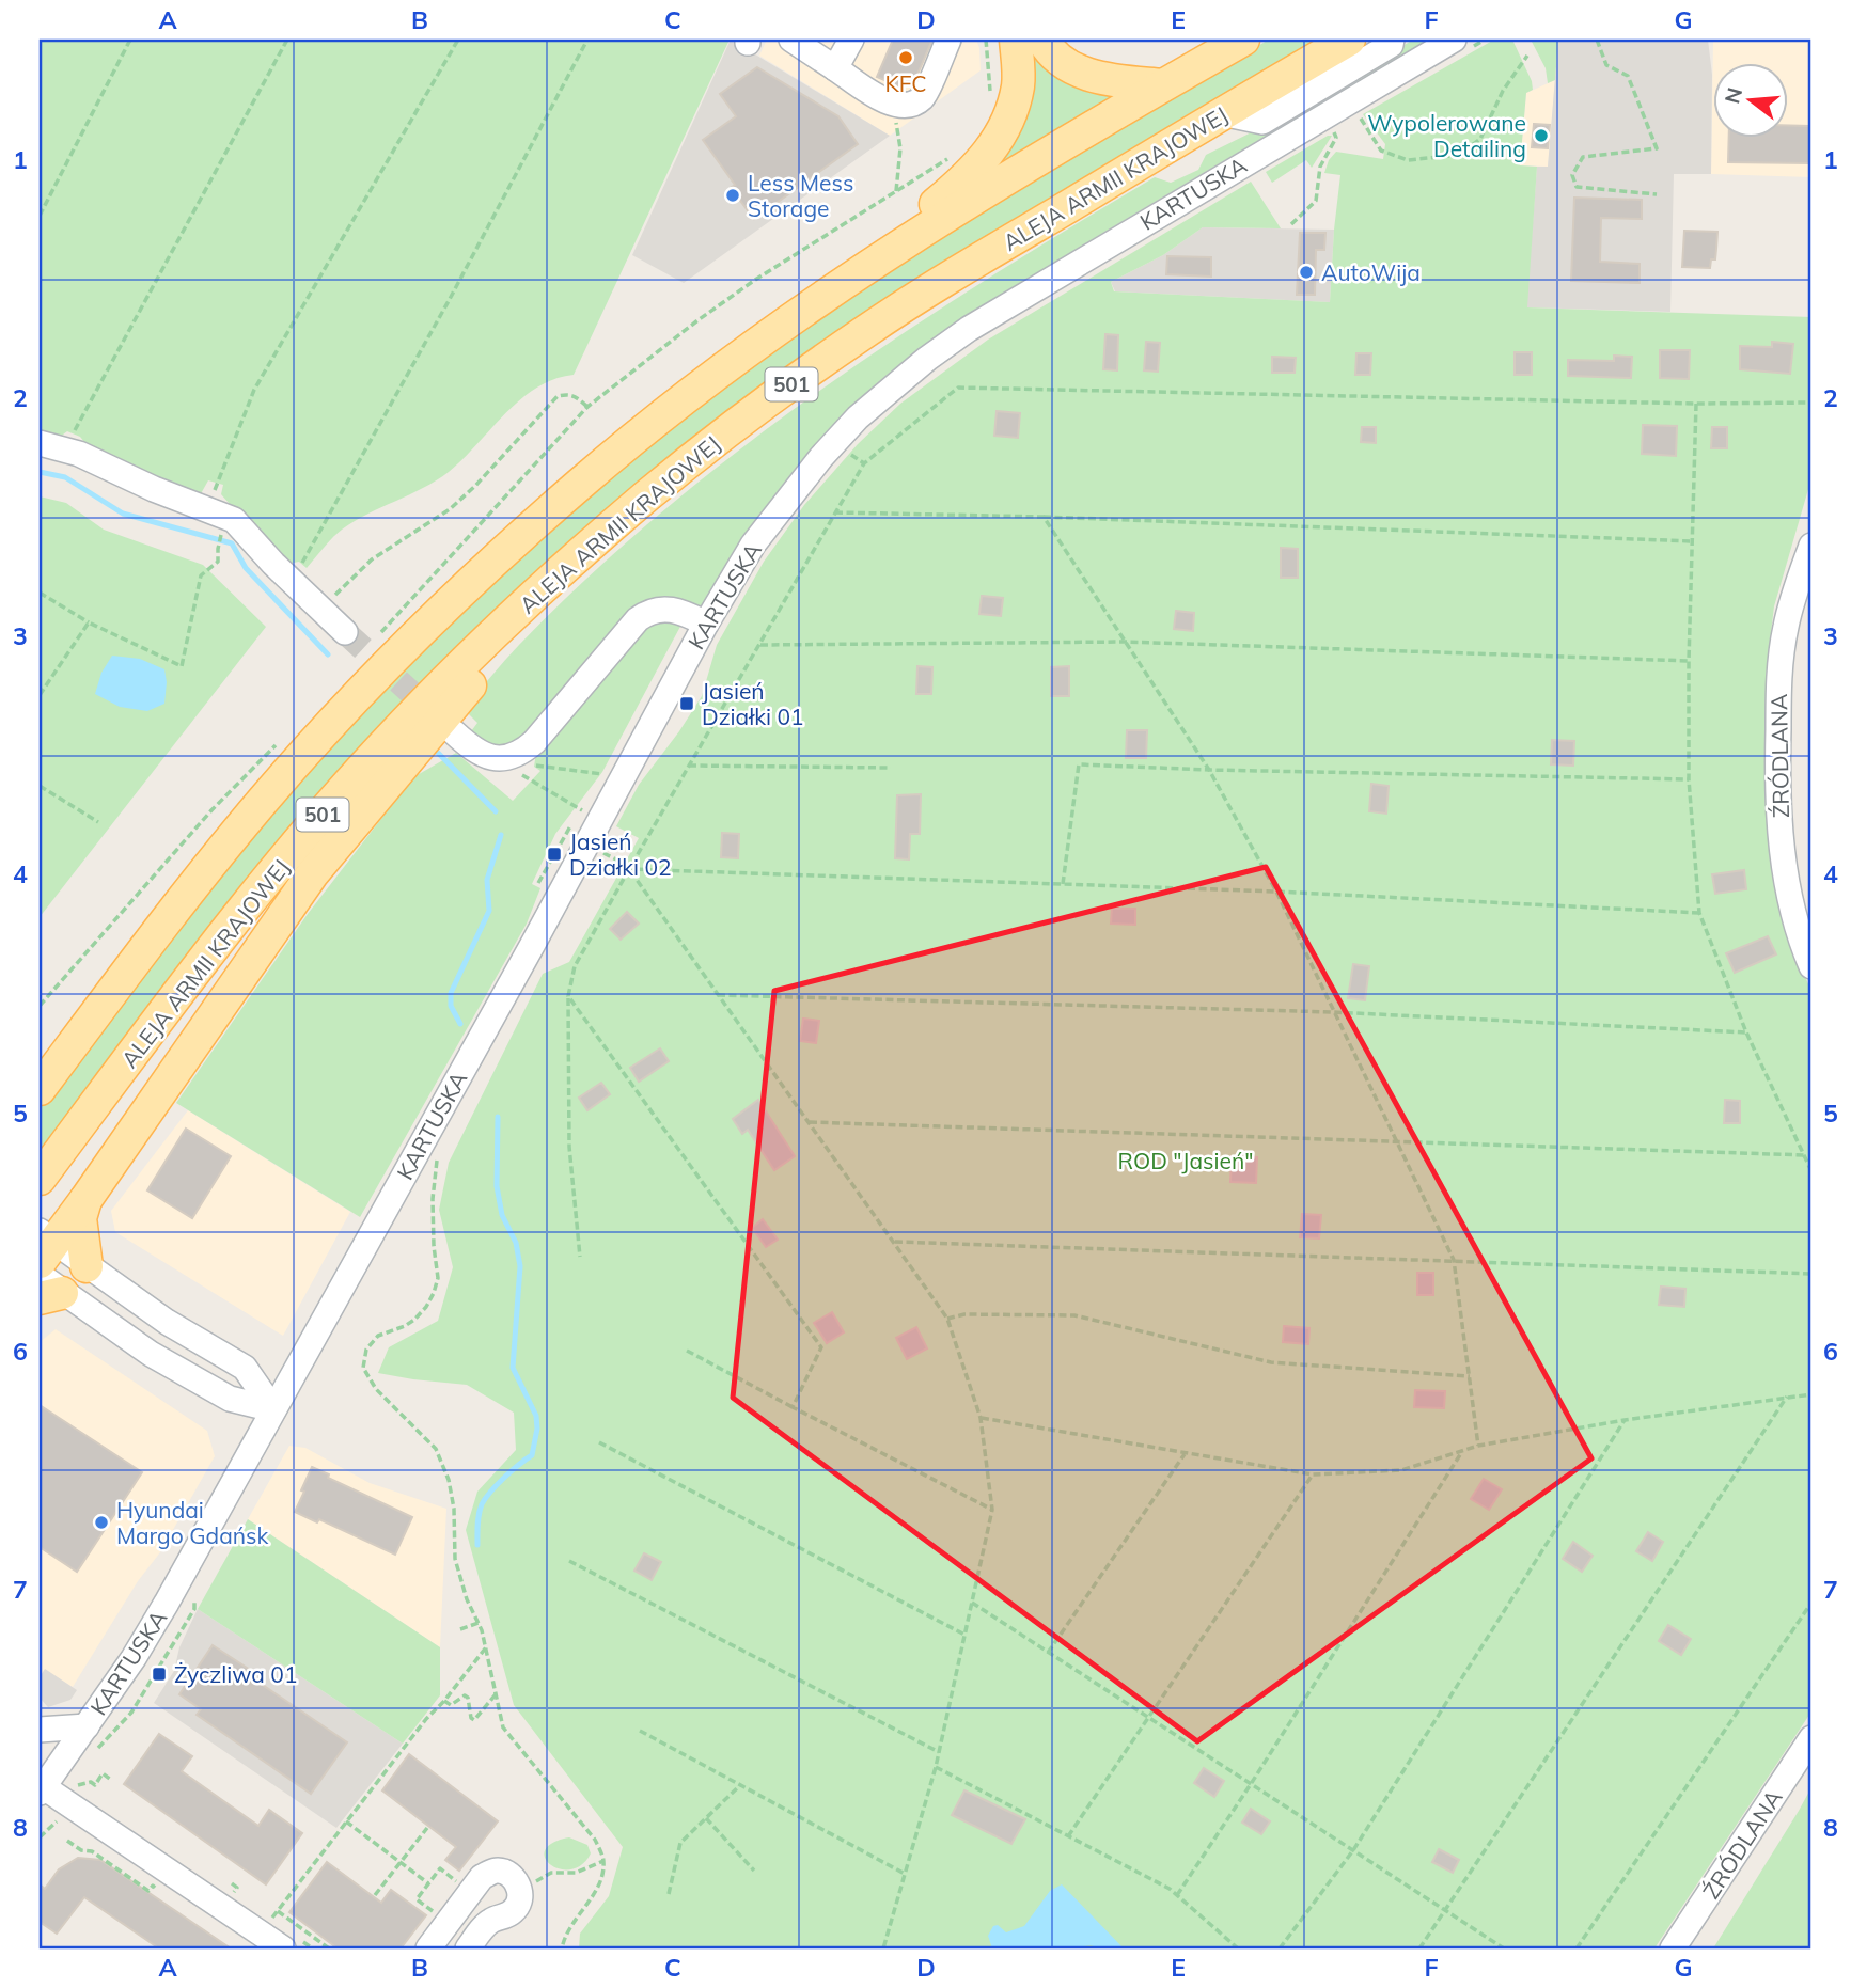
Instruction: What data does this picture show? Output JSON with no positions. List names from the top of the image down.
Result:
{
  "streets": {
    "main road": ["ALEJA ARMII KRAJOWEJ", "501"],
    "street": ["KARTUSKA", "ŹRÓDLANA"]
  },
  "parks": ["ROD \"Jasień\""],
  "places": {
    "other": [
      "KFC",
      "Wypolerowane Detailing",
      "Less Mess Storage",
      "AutoWija",
      "Hyundai Margo Gdańsk"
    ],
    "transit": ["Jasień Działki 01", "Jasień Działki 02", "Życzliwa 01"]
  },
  "north": "left",
  "grid": {
    "columns": [
      "A",
      "B",
      "C",
      "D",
      "E",
      "F",
      "G"
    ],
    "rows": [
      "1",
      "2",
      "3",
      "4",
      "5",
      "6",
      "7",
      "8"
    ]
  }
}
